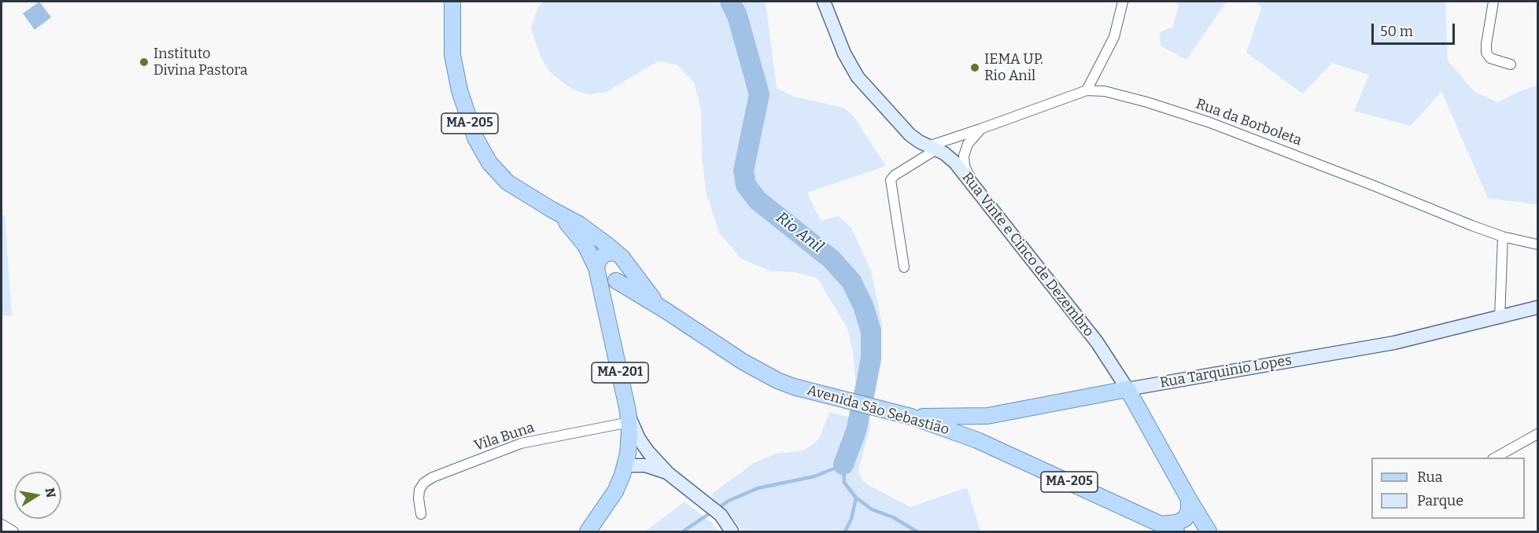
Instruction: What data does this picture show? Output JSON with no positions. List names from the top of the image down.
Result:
{
  "streets": {
    "main road": [
      "MA-205",
      "Rua Vinte e Cinco de Dezembro",
      "Rua Tarquinio Lopes",
      "MA-201",
      "Avenida São Sebastião"
    ],
    "street": ["Rua da Borboleta", "Vila Buna"]
  },
  "crossings": [
    ["Rua da Borboleta", "Rua Vinte e Cinco de Dezembro"],
    ["MA-205", "MA-201"],
    ["MA-205", "Avenida São Sebastião"],
    ["Rua Vinte e Cinco de Dezembro", "Rua Tarquinio Lopes"],
    ["Rua Tarquinio Lopes", "Avenida São Sebastião"],
    ["MA-201", "Avenida São Sebastião"],
    ["MA-201", "Vila Buna"]
  ],
  "water": ["Rio Anil"],
  "places": ["Instituto Divina Pastora", "IEMA UP. Rio Anil"],
  "legend": ["Rua", "Parque"],
  "scale_bar": "50 m",
  "north": "right"
}
